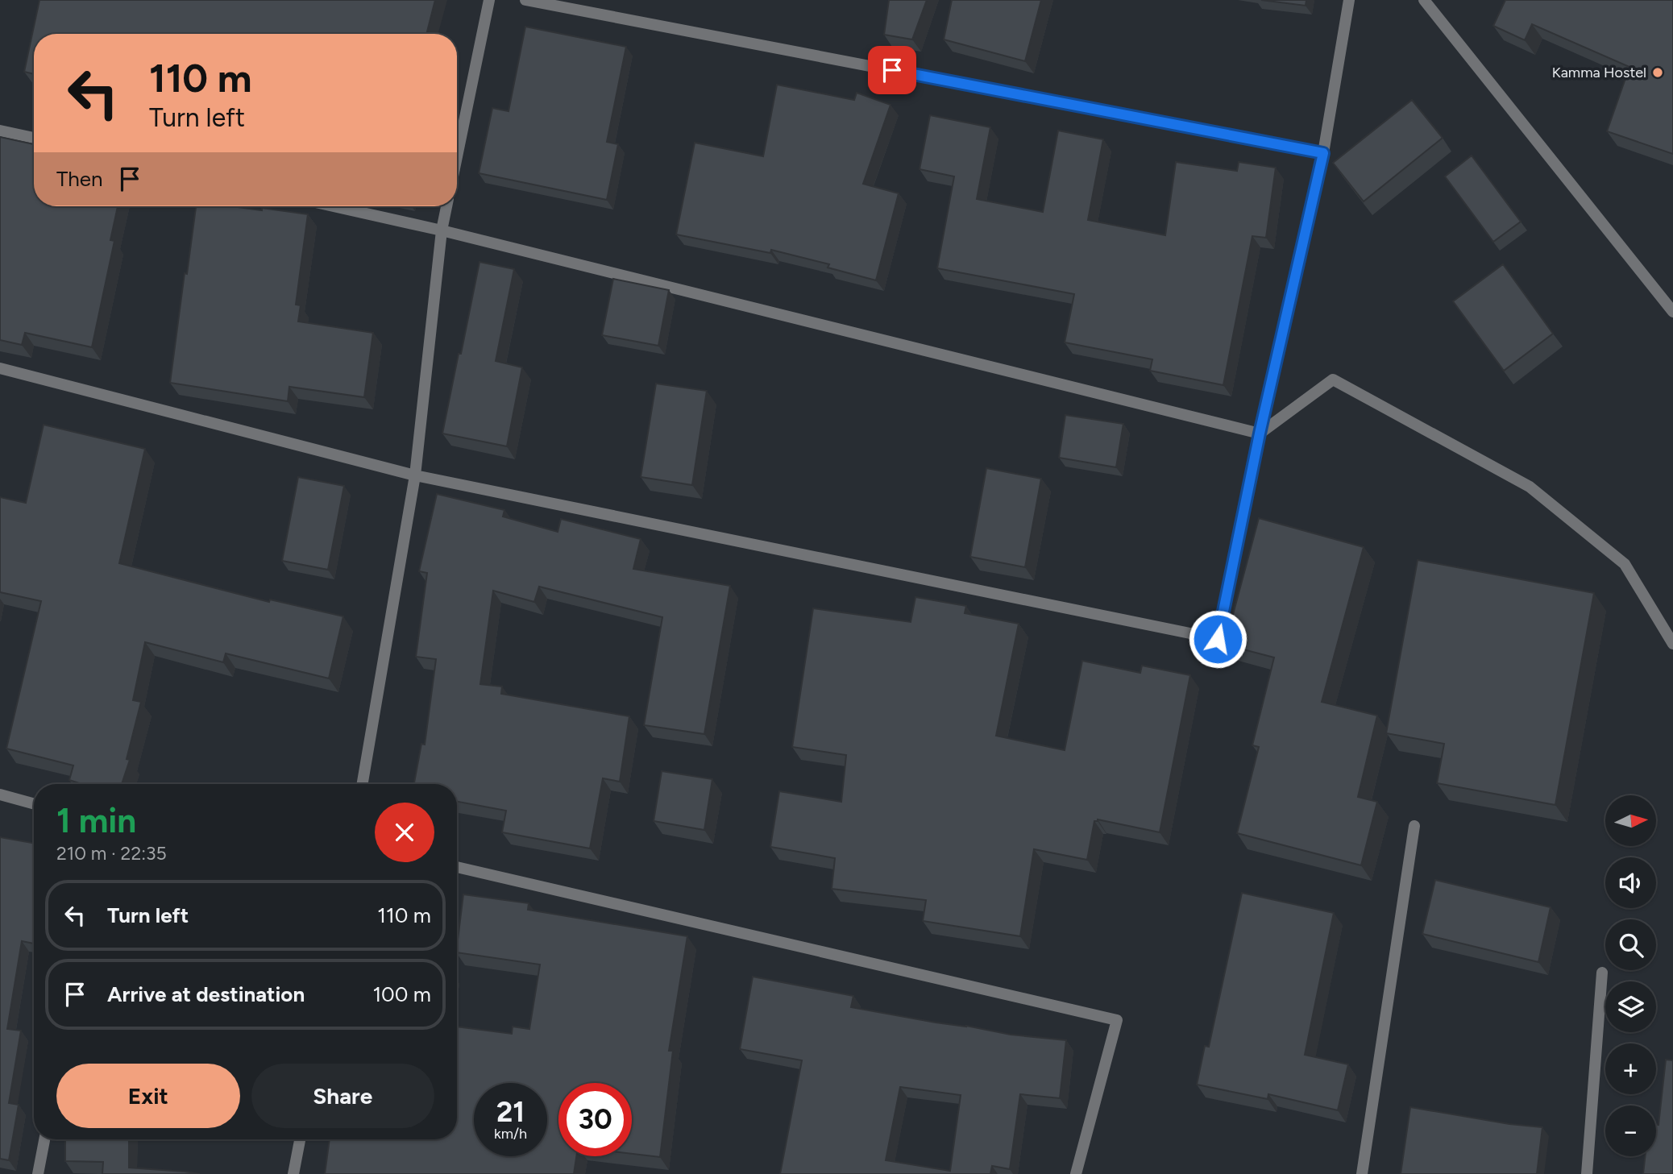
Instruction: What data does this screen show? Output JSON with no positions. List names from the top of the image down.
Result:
{
  "places": ["Kamma Hostel"],
  "north": "right",
  "page": {
    "turn": ["110 m", "Turn left"],
    "then": "Then",
    "heading": ["1 min", "210 m · 22:35"],
    "map_buttons": ["+", "−"],
    "list": [
      {
        "name": "Turn left",
        "value": "110 m"
      },
      {
        "name": "Arrive at destination",
        "value": "100 m"
      }
    ],
    "buttons": ["Exit", "Share"],
    "speed": "21 km/h",
    "limit": "30"
  }
}
